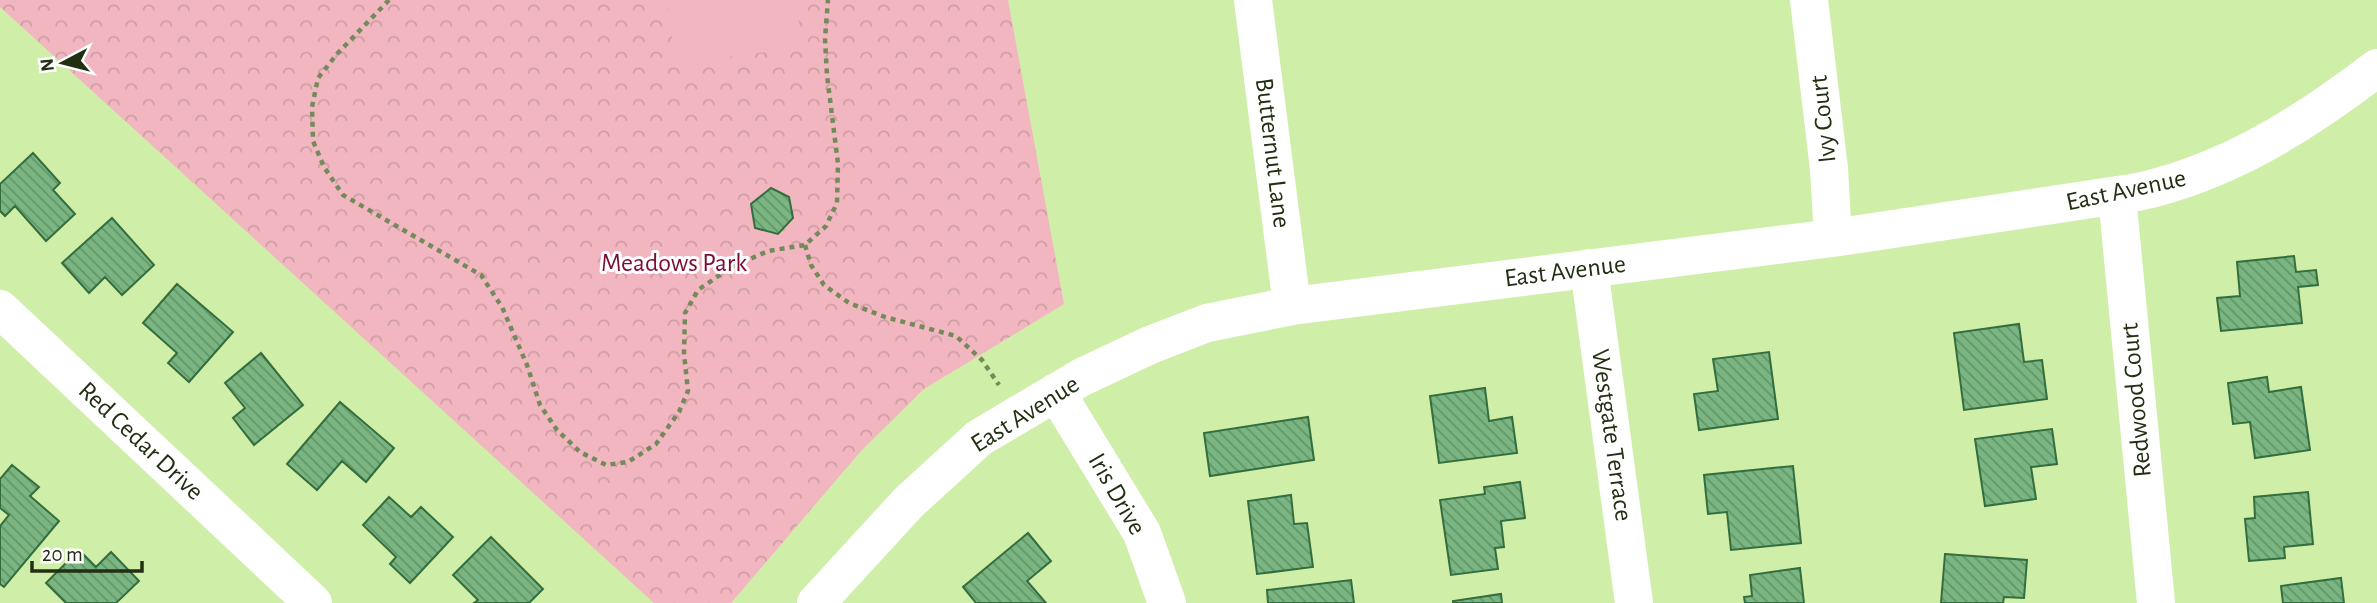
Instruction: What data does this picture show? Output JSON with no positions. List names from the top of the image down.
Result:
{
  "streets": {
    "street": [
      "Ivy Court",
      "Butternut Lane",
      "East Avenue",
      "Redwood Court",
      "Westgate Terrace",
      "Red Cedar Drive",
      "Iris Drive"
    ]
  },
  "crossings": [
    ["Ivy Court", "East Avenue"],
    ["Butternut Lane", "East Avenue"],
    ["East Avenue", "Redwood Court"],
    ["East Avenue", "Westgate Terrace"],
    ["East Avenue", "Iris Drive"]
  ],
  "parks": ["Meadows Park"],
  "scale_bar": "20 m",
  "north": "left"
}
